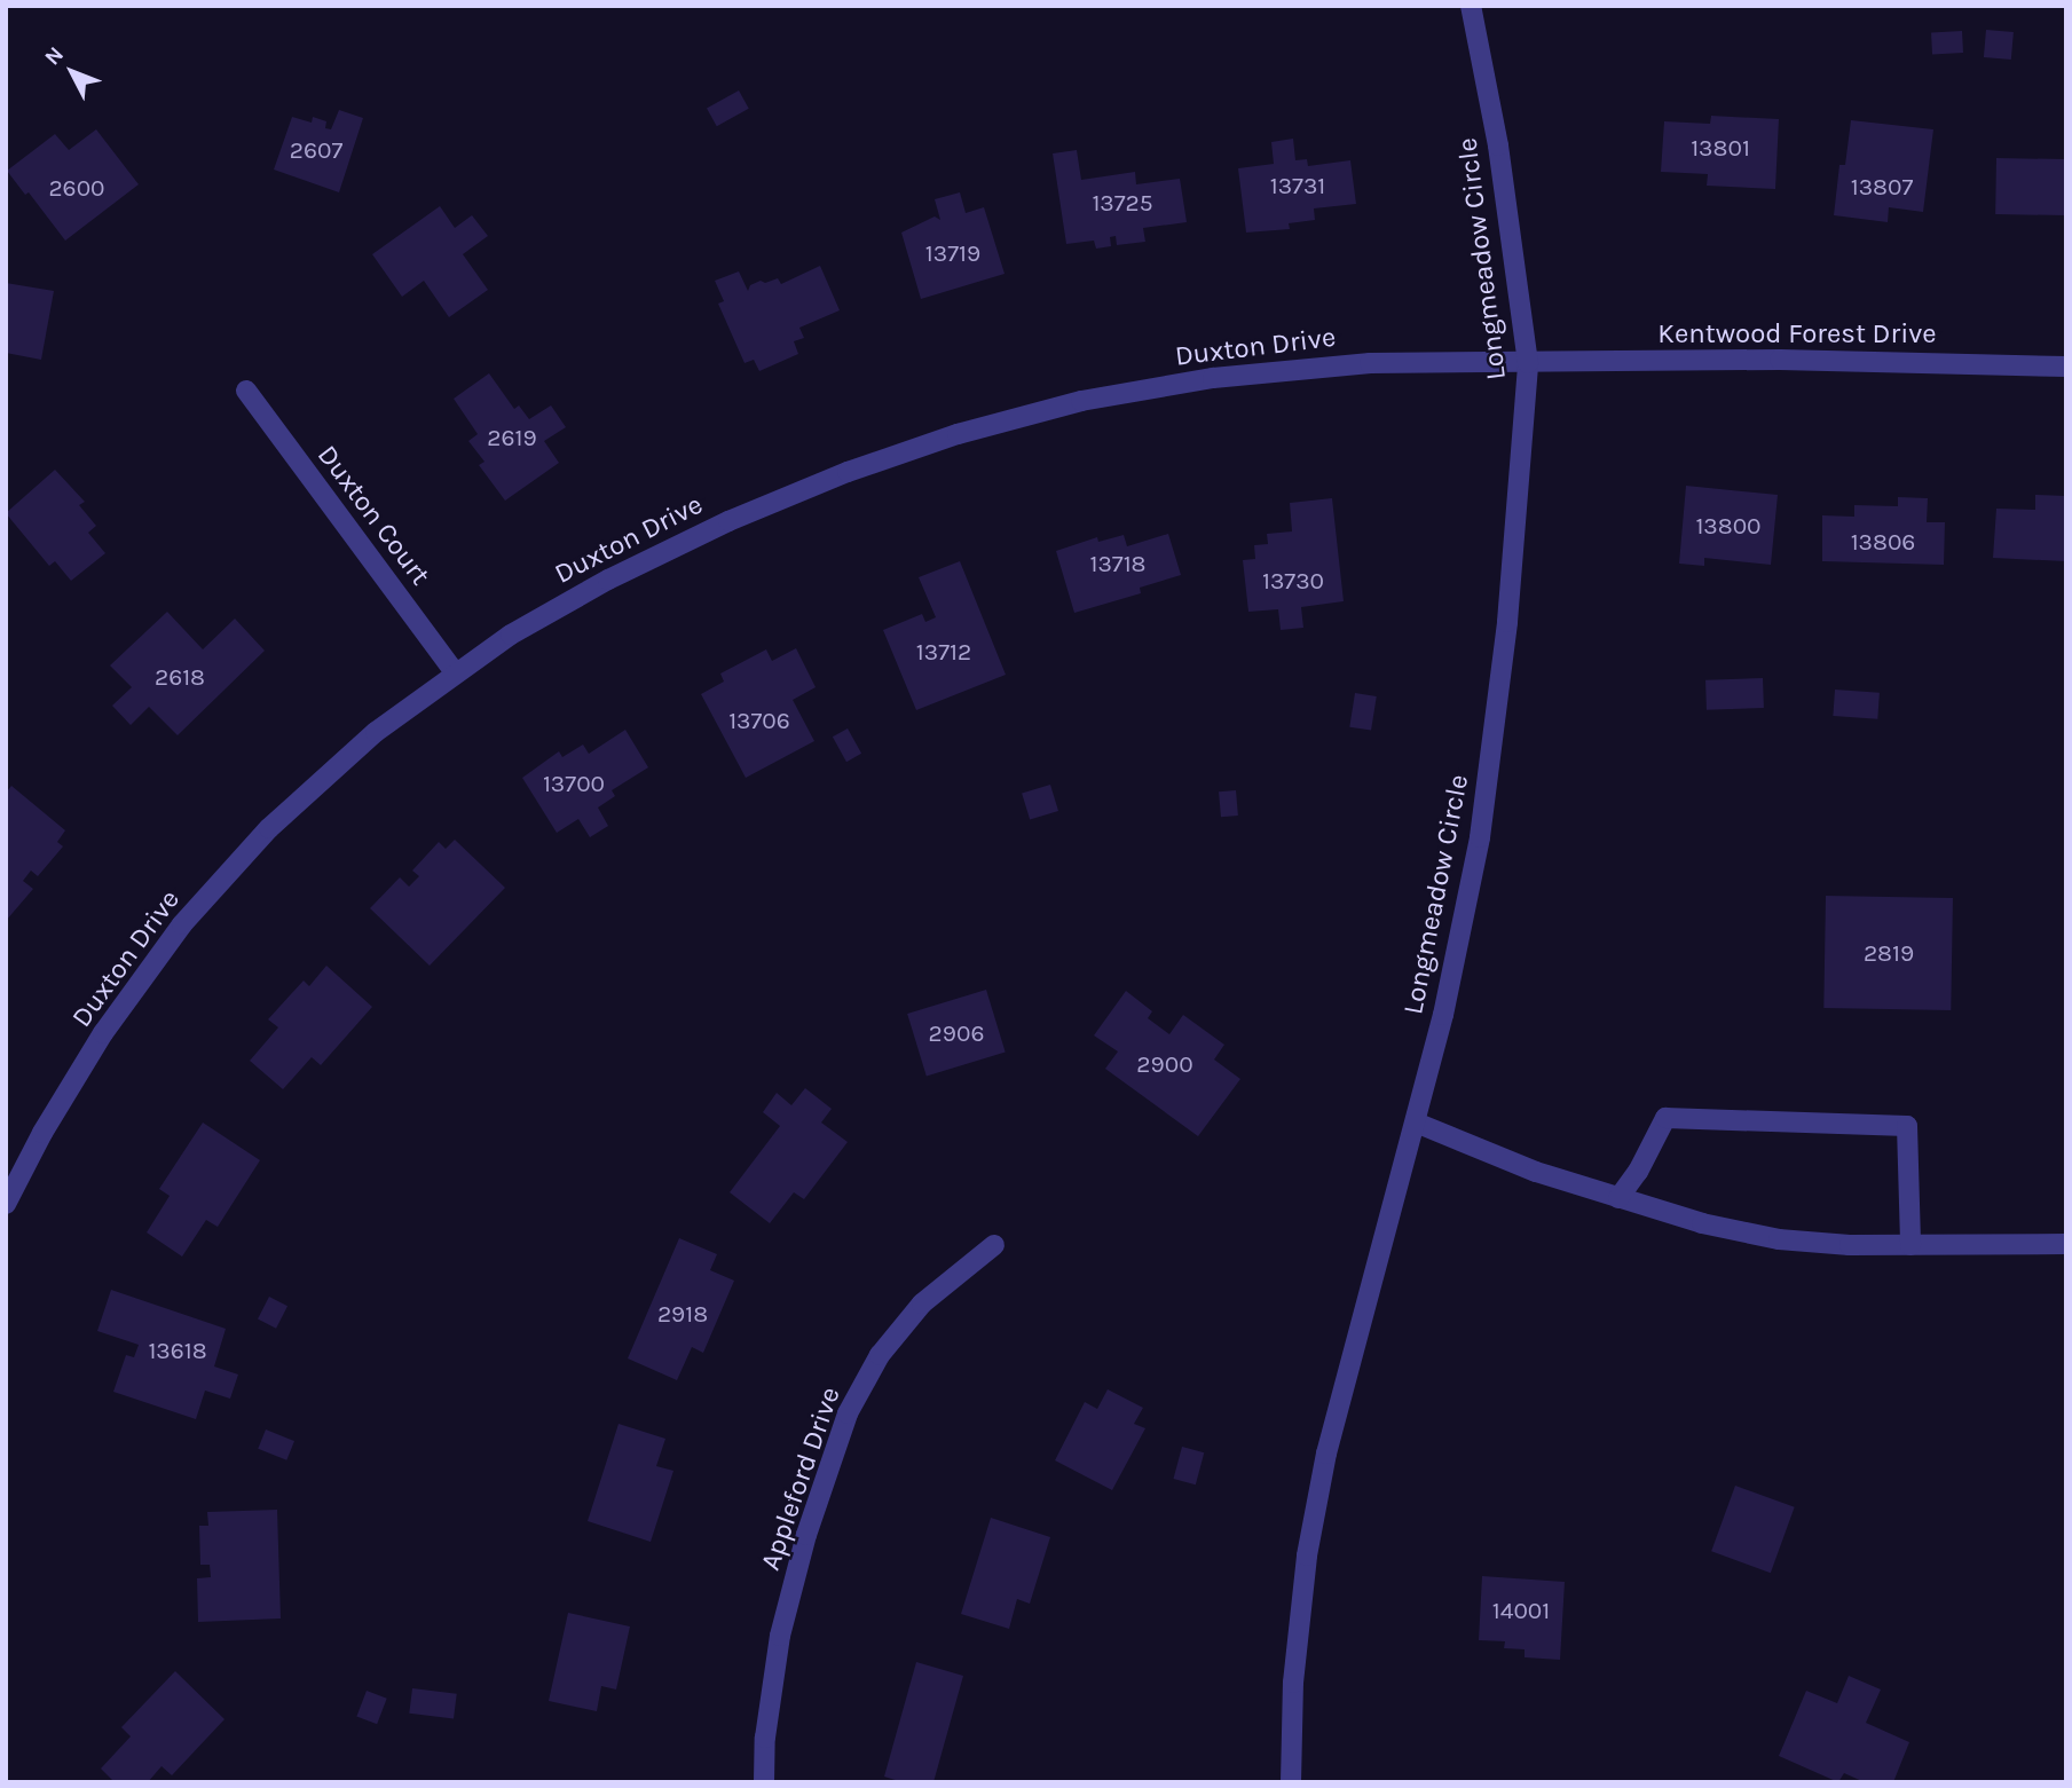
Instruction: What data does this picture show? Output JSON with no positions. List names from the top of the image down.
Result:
{
  "streets": {
    "street": [
      "Longmeadow Circle",
      "Kentwood Forest Drive",
      "Duxton Drive",
      "Duxton Court",
      "Appleford Drive"
    ]
  },
  "crossings": [
    ["Longmeadow Circle", "Kentwood Forest Drive"],
    ["Longmeadow Circle", "Duxton Drive"],
    ["Kentwood Forest Drive", "Duxton Drive"],
    ["Duxton Drive", "Duxton Court"]
  ],
  "house_numbers": [
    "13801",
    "2607",
    "13731",
    "13807",
    "2600",
    "13725",
    "13719",
    "2619",
    "13800",
    "13806",
    "13718",
    "13730",
    "13712",
    "2618",
    "13706",
    "13700",
    "2819",
    "2906",
    "2900",
    "2918",
    "13618",
    "14001"
  ],
  "north": "top left"
}
